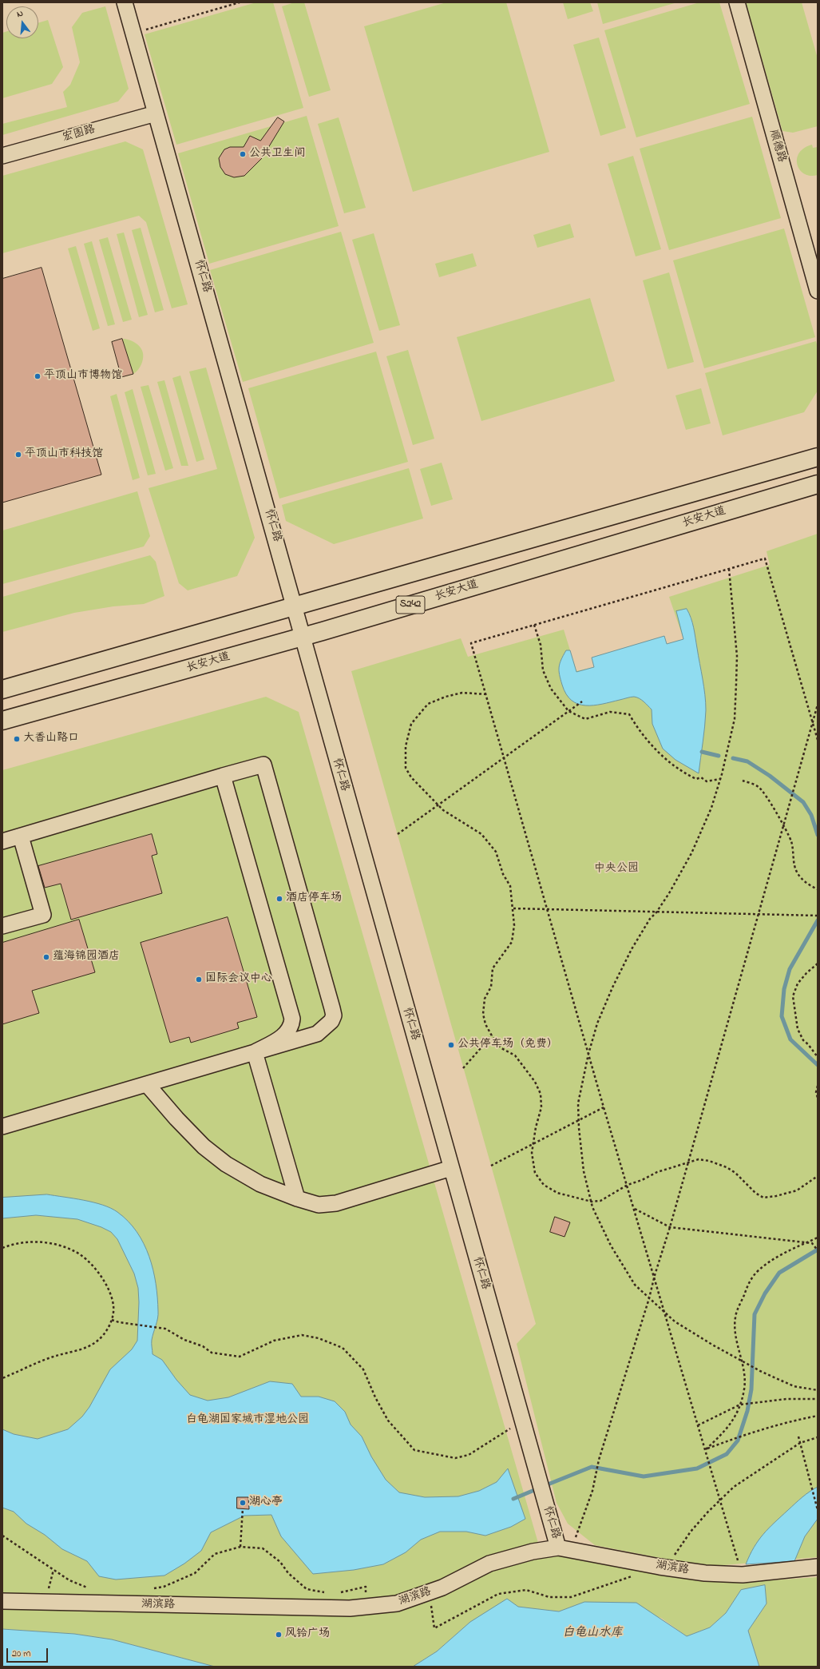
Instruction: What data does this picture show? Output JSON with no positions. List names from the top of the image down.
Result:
{
  "streets": {
    "main road": ["长安大道", "S242"],
    "street": [
      "宏图路",
      "顺德路",
      "怀仁路",
      "湖滨路"
    ]
  },
  "crossings": [
    ["宏图路", "怀仁路"],
    ["怀仁路", "长安大道"],
    ["怀仁路", "湖滨路"]
  ],
  "water": ["白龟山水库"],
  "parks": ["中央公园", "白龟湖国家城市湿地公园"],
  "places": [
    "公共卫生间",
    "平顶山市博物馆",
    "平顶山市科技馆",
    "大香山路口",
    "酒店停车场",
    "蕴海锦园酒店",
    "国际会议中心",
    "公共停车场（免费）",
    "湖心亭",
    "风铃广场"
  ],
  "scale_bar": "20 m",
  "north": "top"
}
